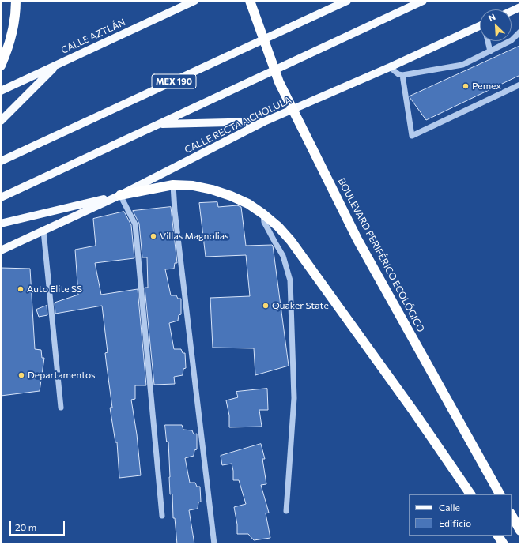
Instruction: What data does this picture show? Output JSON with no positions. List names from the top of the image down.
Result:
{
  "streets": {
    "highway": ["BOULEVARD PERIFÉRICO ECOLÓGICO"],
    "main road": ["CALLE AZTLÁN", "MEX 190", "CALLE RECTA A CHOLULA"]
  },
  "places": [
    "Pemex",
    "Villas Magnolias",
    "Auto Elite SS",
    "Quaker State",
    "Departamentos"
  ],
  "legend": ["Calle", "Edificio"],
  "scale_bar": "20 m",
  "north": "top left"
}
